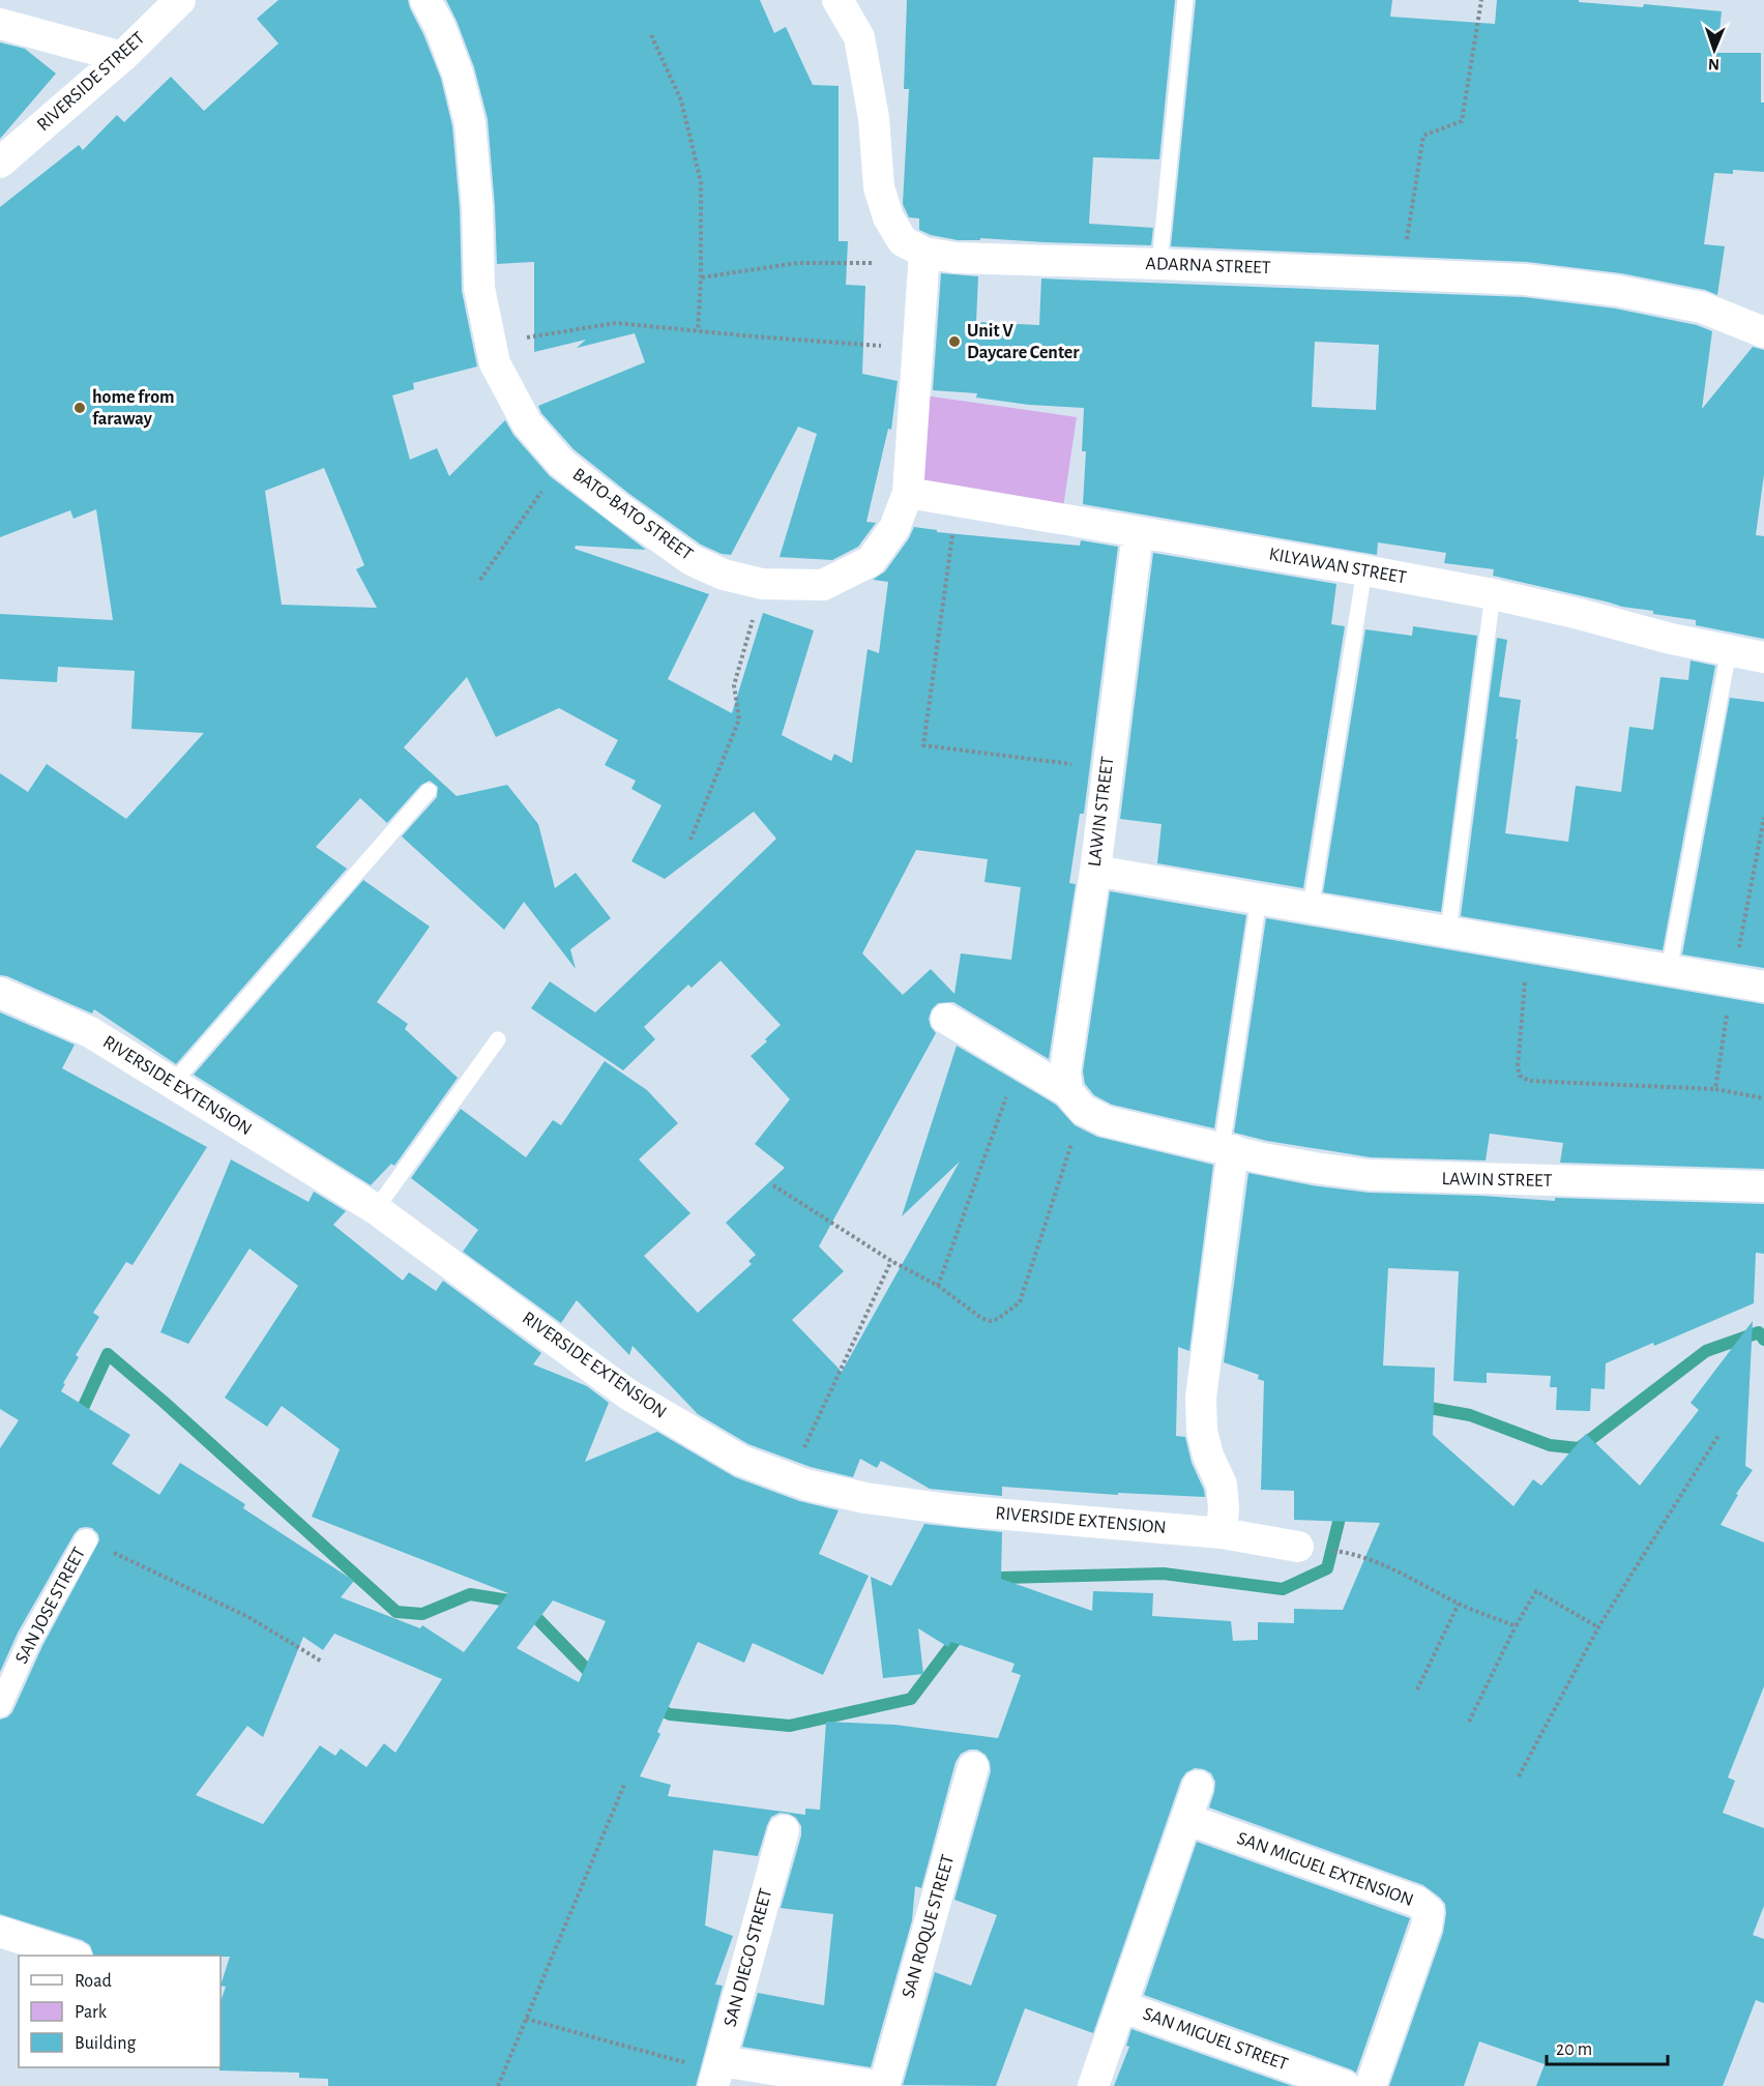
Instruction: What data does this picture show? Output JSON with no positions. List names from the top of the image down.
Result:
{
  "streets": {
    "street": [
      "RIVERSIDE STREET",
      "ADARNA STREET",
      "BATO-BATO STREET",
      "KILYAWAN STREET",
      "LAWIN STREET",
      "RIVERSIDE EXTENSION",
      "SAN JOSE STREET",
      "SAN MIGUEL EXTENSION",
      "SAN ROQUE STREET",
      "SAN DIEGO STREET",
      "SAN MIGUEL STREET"
    ]
  },
  "crossings": [
    ["ADARNA STREET", "BATO-BATO STREET"],
    ["BATO-BATO STREET", "KILYAWAN STREET"],
    ["KILYAWAN STREET", "LAWIN STREET"],
    ["SAN MIGUEL EXTENSION", "SAN MIGUEL STREET"]
  ],
  "places": ["Unit V Daycare Center", "home from faraway"],
  "legend": ["Road", "Park", "Building"],
  "scale_bar": "20 m",
  "north": "bottom"
}
